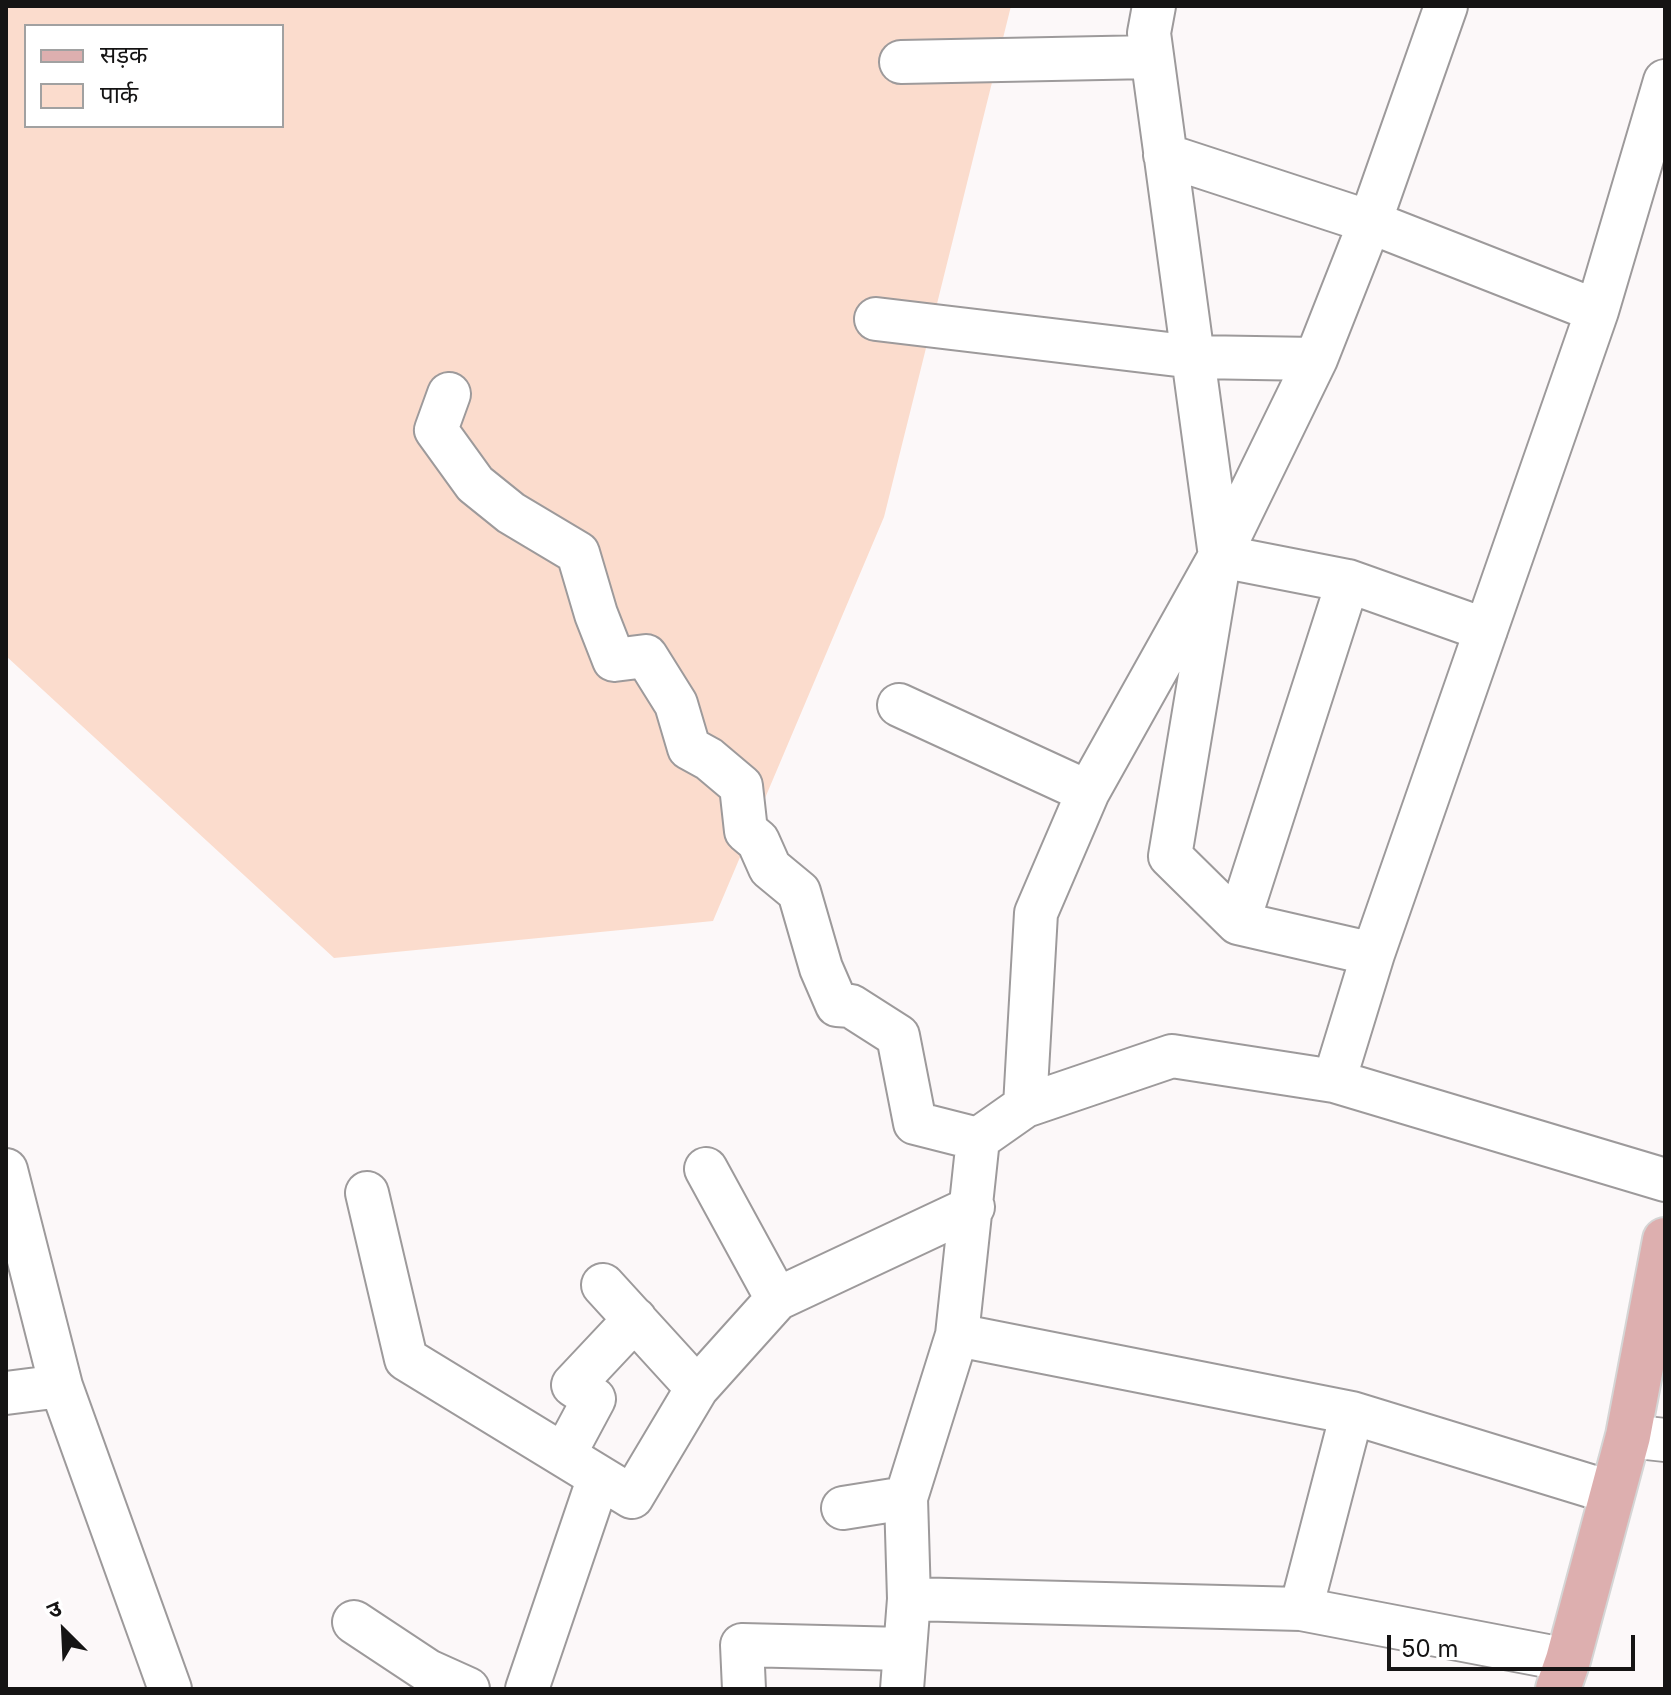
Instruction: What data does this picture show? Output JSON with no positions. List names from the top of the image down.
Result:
{
  "legend": ["सड़क", "पार्क"],
  "scale_bar": "50 m",
  "north": "top left"
}
